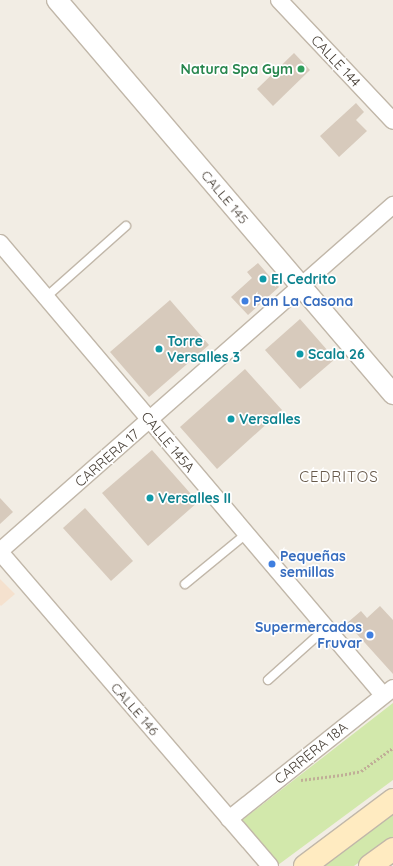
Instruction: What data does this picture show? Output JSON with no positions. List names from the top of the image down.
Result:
{
  "streets": {
    "street": [
      "CALLE 144",
      "CALLE 145",
      "CALLE 145A",
      "CARRERA 17",
      "CALLE 146",
      "CARRERA 18A"
    ]
  },
  "crossings": [
    ["CALLE 145", "CARRERA 17"],
    ["CALLE 145A", "CARRERA 17"],
    ["CALLE 145A", "CARRERA 18A"],
    ["CARRERA 17", "CALLE 146"],
    ["CALLE 146", "CARRERA 18A"]
  ],
  "districts": ["CEDRITOS"],
  "places": [
    "Natura Spa Gym",
    "El Cedrito",
    "Pan La Casona",
    "Torre Versalles 3",
    "Scala 26",
    "Versalles",
    "Versalles II",
    "Pequeñas semillas",
    "Supermercados Fruvar"
  ]
}
